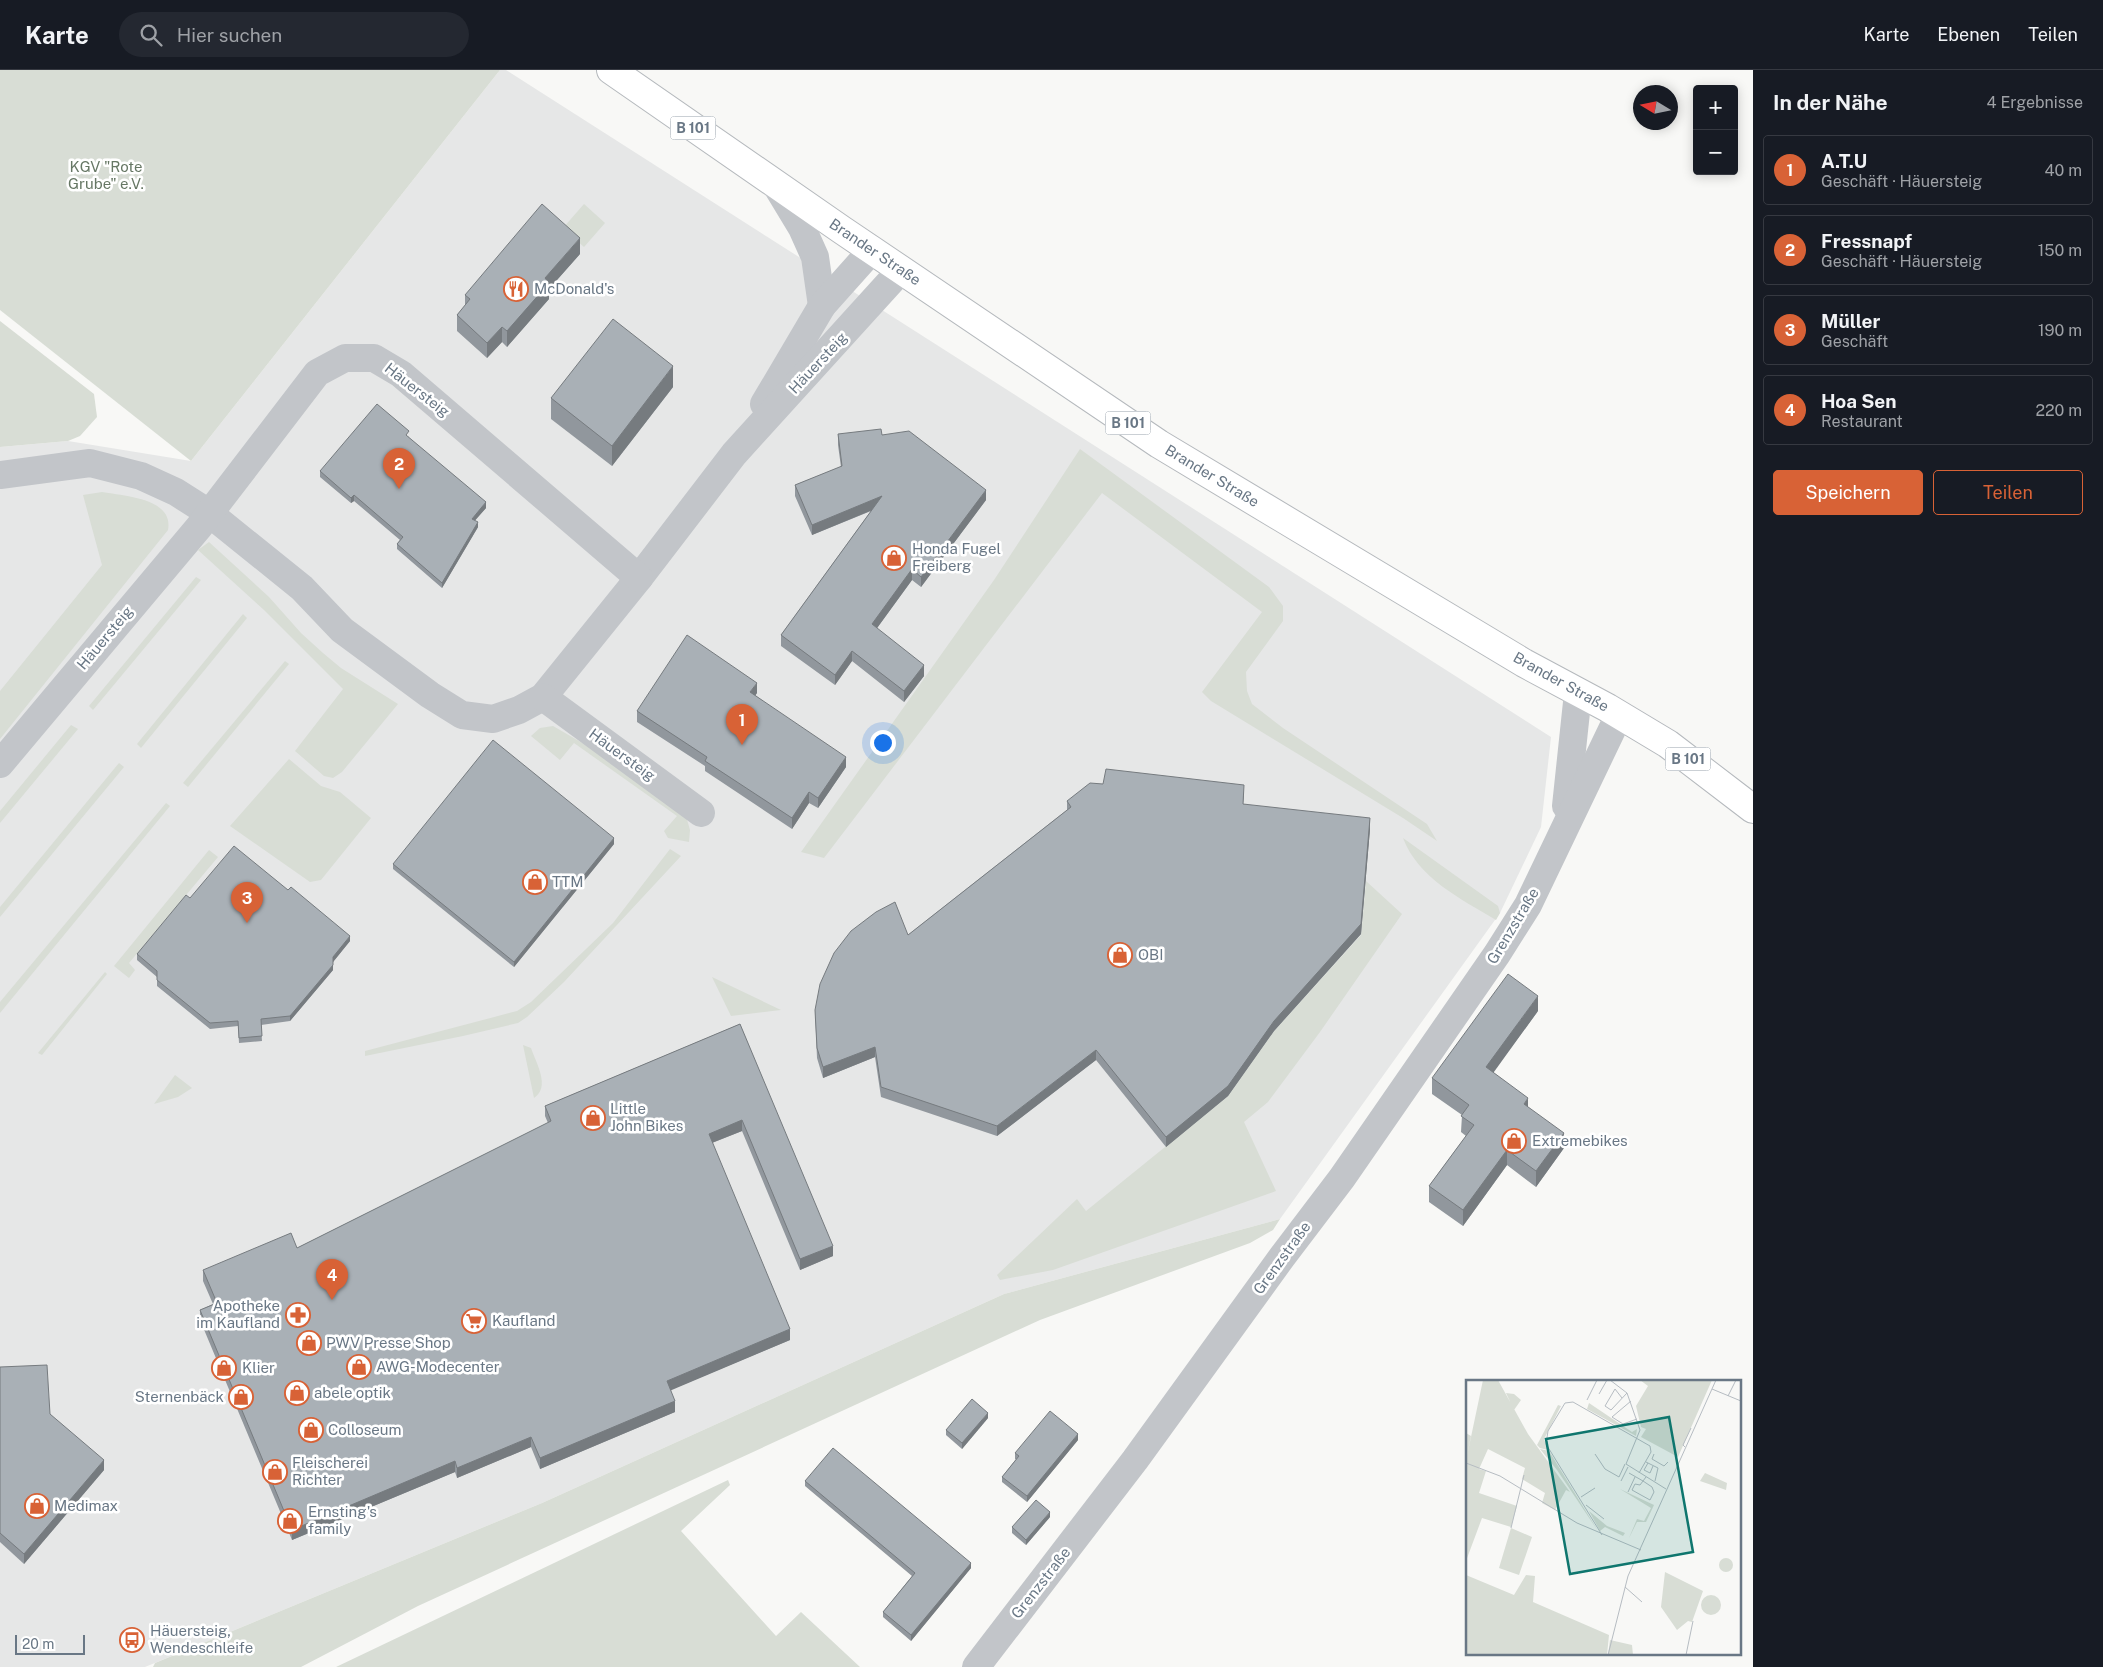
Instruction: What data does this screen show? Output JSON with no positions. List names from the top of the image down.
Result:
{
  "streets": {
    "main road": ["B 101", "Brander Straße"],
    "street": ["Häuersteig", "Grenzstraße"]
  },
  "crossings": [
    ["Brander Straße", "Häuersteig"],
    ["Brander Straße", "Grenzstraße"]
  ],
  "parks": ["KGV \"Rote Grube\" e.V."],
  "places": {
    "restaurant": ["McDonald's"],
    "shop": [
      "Honda Fugel Freiberg",
      "TTM",
      "OBI",
      "Little John Bikes",
      "Extremebikes",
      "PWV Presse Shop",
      "AWG-Modecenter",
      "Klier",
      "abele optik",
      "Sternenbäck",
      "Colloseum",
      "Fleischerei Richter",
      "Medimax",
      "Ernsting's family"
    ],
    "pharmacy": ["Apotheke im Kaufland"],
    "supermarket": ["Kaufland"],
    "bus stop": ["Häuersteig, Wendeschleife"]
  },
  "scale_bar": "20 m",
  "north": "left",
  "page": {
    "header": "Karte",
    "search": "Hier suchen",
    "nav": ["Karte", "Ebenen", "Teilen"],
    "heading": ["In der Nähe", "4 Ergebnisse"],
    "map_buttons": ["+", "−"],
    "list": [
      {
        "mark": "1",
        "name": "A.T.U",
        "note": "Geschäft · Häuersteig",
        "value": "40 m"
      },
      {
        "mark": "2",
        "name": "Fressnapf",
        "note": "Geschäft · Häuersteig",
        "value": "150 m"
      },
      {
        "mark": "3",
        "name": "Müller",
        "note": "Geschäft",
        "value": "190 m"
      },
      {
        "mark": "4",
        "name": "Hoa Sen",
        "note": "Restaurant",
        "value": "220 m"
      }
    ],
    "pins": [
      "2",
      "1",
      "3",
      "4"
    ],
    "buttons": ["Speichern", "Teilen"],
    "scale": "20 m"
  }
}
